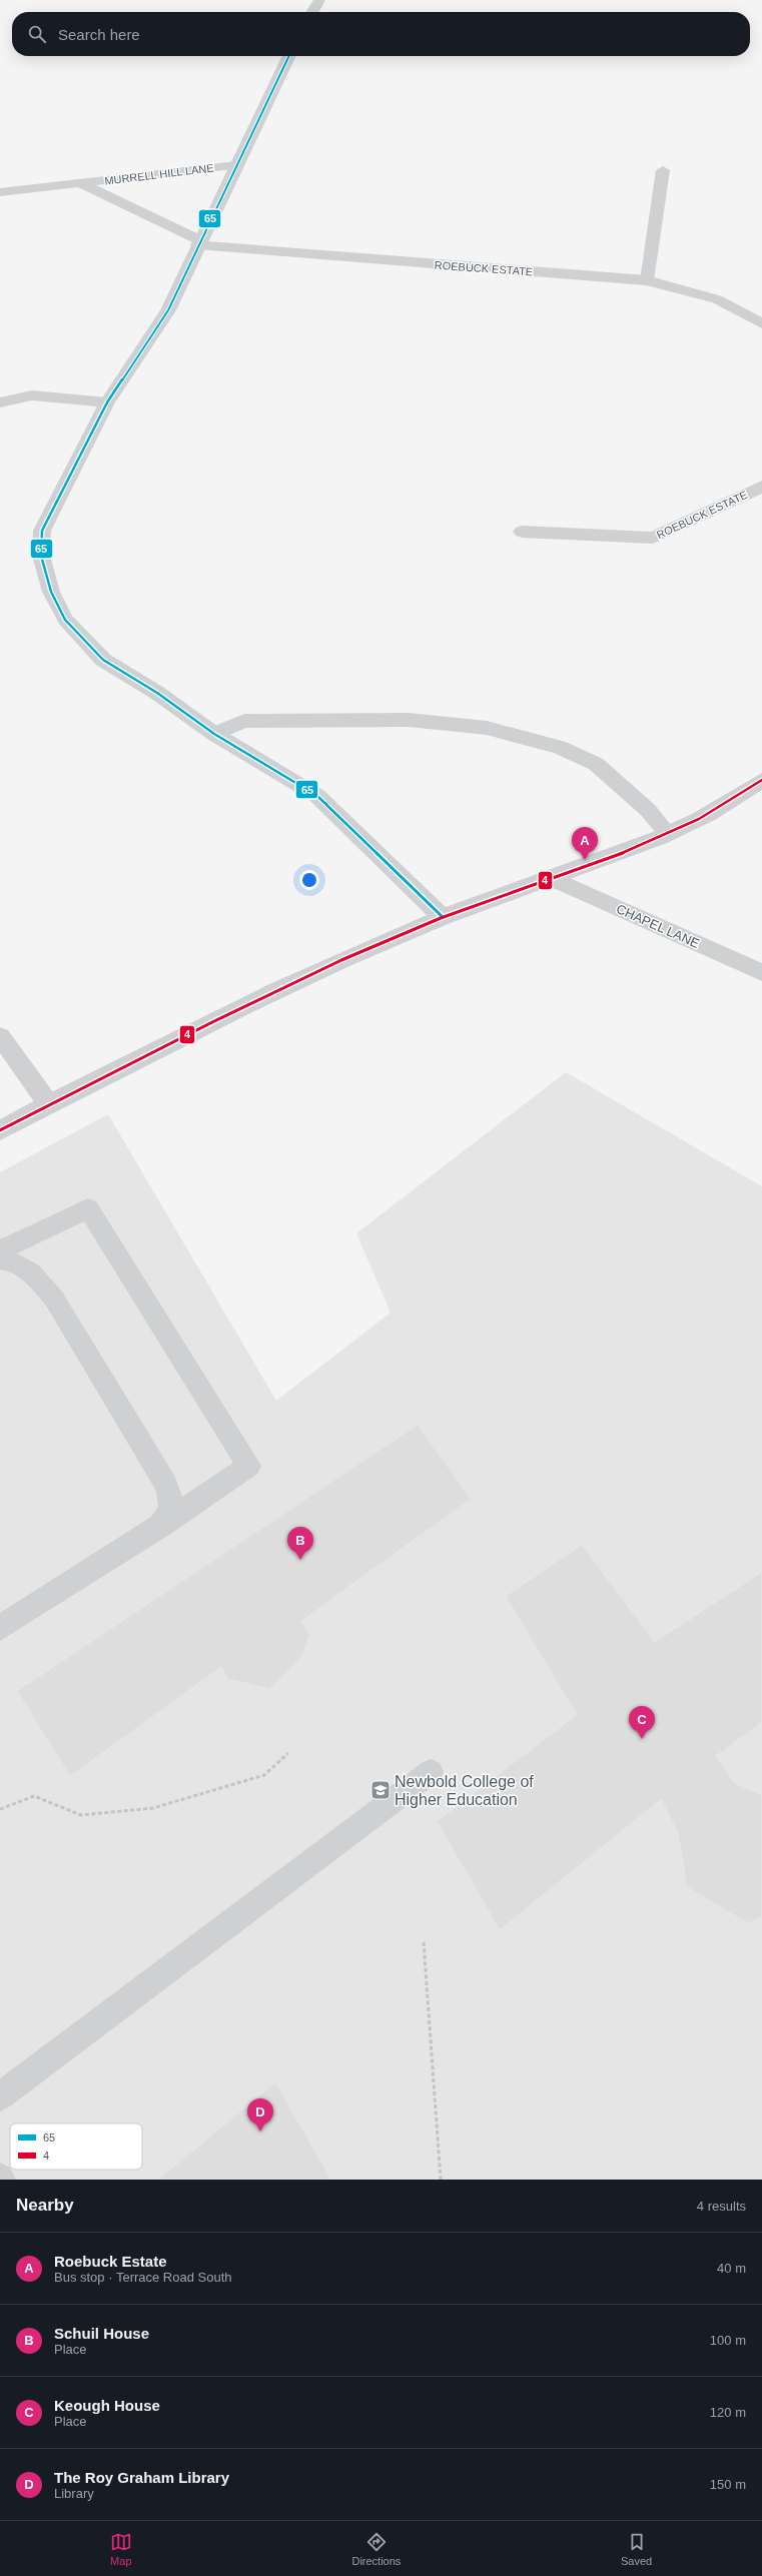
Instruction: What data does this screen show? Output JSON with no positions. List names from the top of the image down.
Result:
{
  "streets": {
    "street": ["MURRELL HILL LANE", "ROEBUCK ESTATE", "CHAPEL LANE"]
  },
  "crossings": [
    ["MURRELL HILL LANE", "ROEBUCK ESTATE"]
  ],
  "places": {
    "school or university": ["Newbold College of Higher Education"]
  },
  "lines": ["transit line 65", "transit line 4"],
  "legend": ["65", "4"],
  "page": {
    "search": "Search here",
    "pins": [
      "A",
      "B",
      "C",
      "D"
    ],
    "heading": ["Nearby", "4 results"],
    "list": [
      {
        "mark": "A",
        "name": "Roebuck Estate",
        "note": "Bus stop · Terrace Road South",
        "value": "40 m"
      },
      {
        "mark": "B",
        "name": "Schuil House",
        "note": "Place",
        "value": "100 m"
      },
      {
        "mark": "C",
        "name": "Keough House",
        "note": "Place",
        "value": "120 m"
      },
      {
        "mark": "D",
        "name": "The Roy Graham Library",
        "note": "Library",
        "value": "150 m"
      }
    ],
    "nav": ["Map", "Directions", "Saved"]
  }
}
